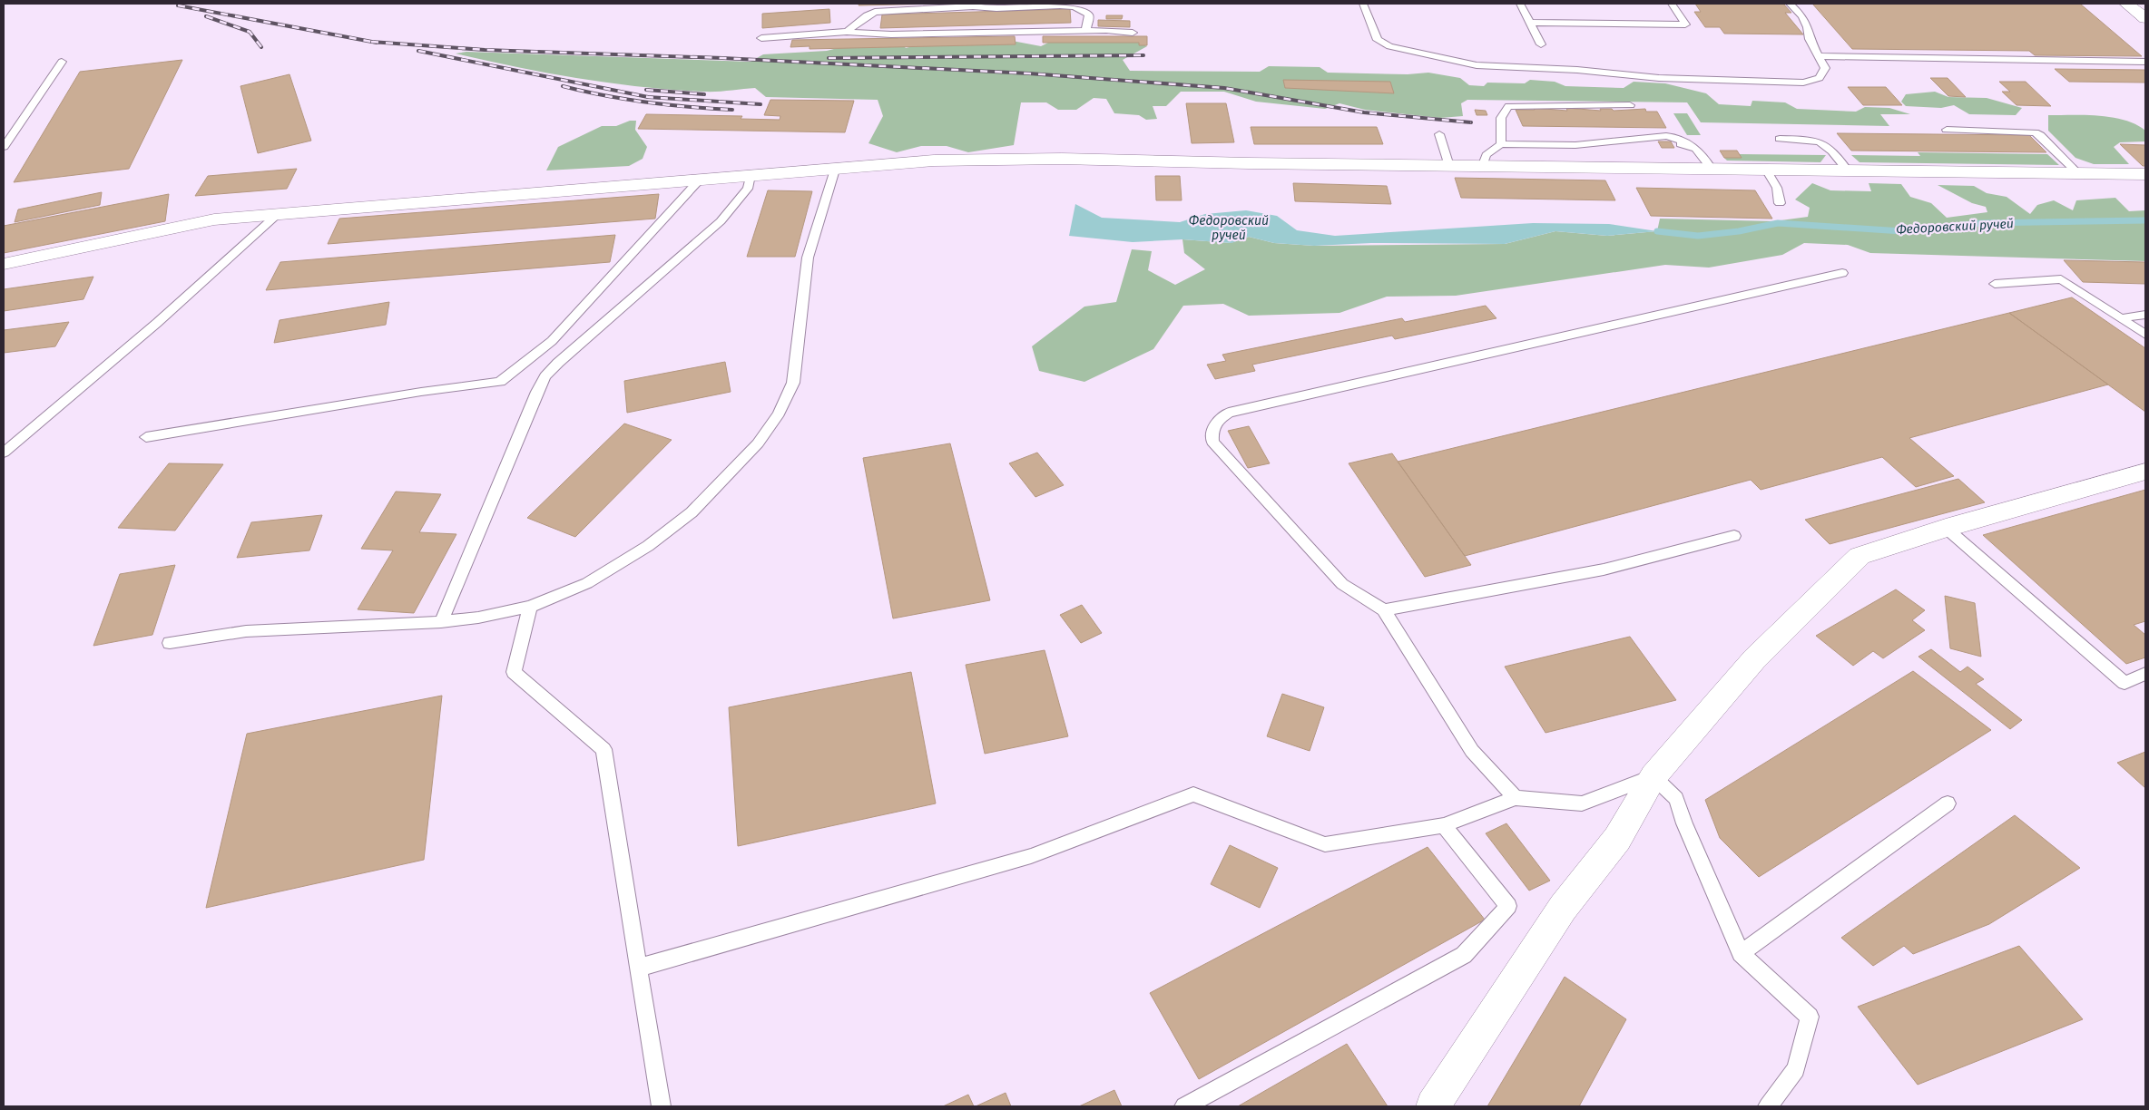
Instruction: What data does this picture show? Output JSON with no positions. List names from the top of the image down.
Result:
{
  "water": ["Федоровский ручей"]
}
